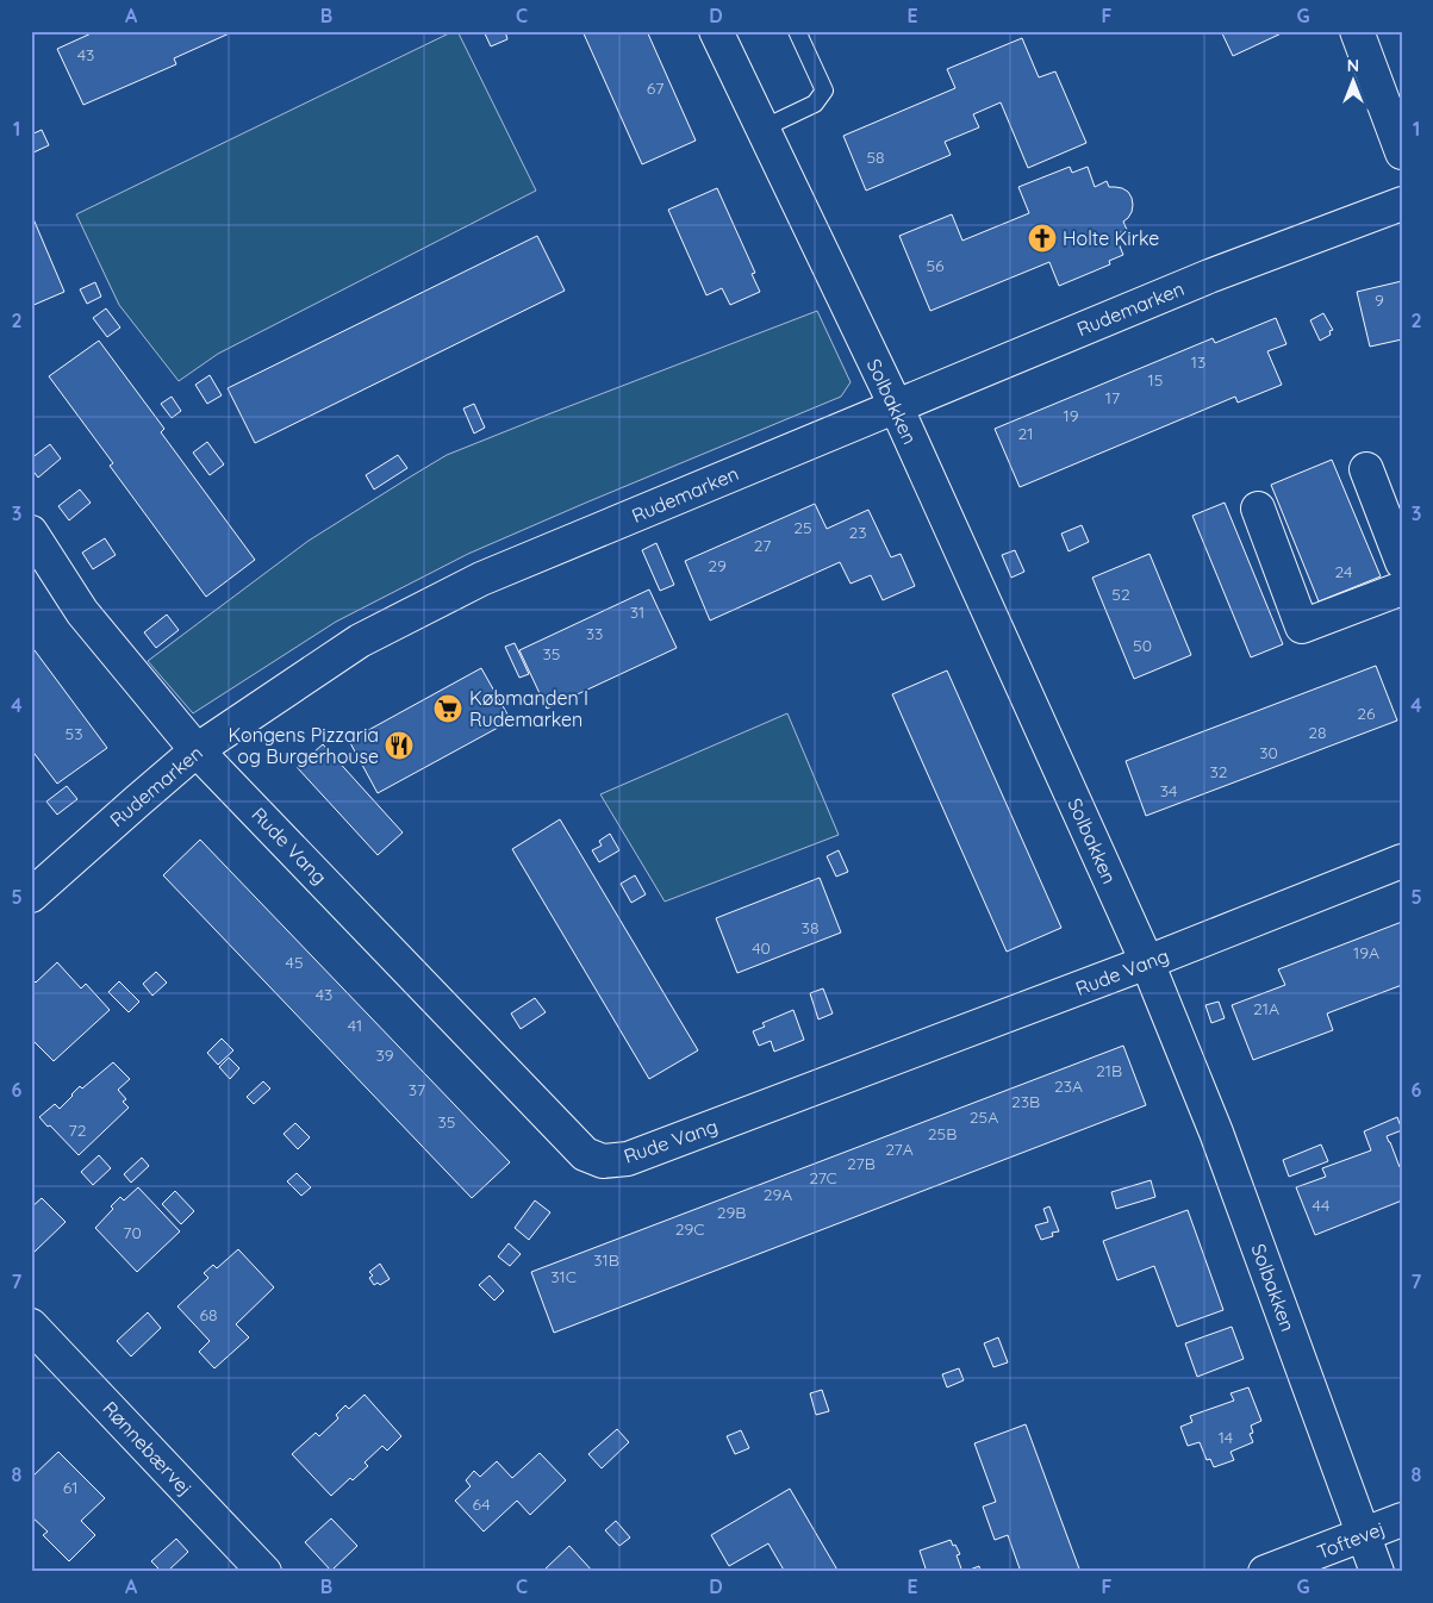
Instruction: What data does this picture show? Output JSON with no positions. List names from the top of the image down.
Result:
{
  "streets": {
    "street": [
      "Rudemarken",
      "Solbakken",
      "Rude Vang",
      "Rønnebærvej",
      "Toftevej"
    ]
  },
  "crossings": [
    ["Rudemarken", "Solbakken"],
    ["Rudemarken", "Rude Vang"],
    ["Solbakken", "Rude Vang"],
    ["Solbakken", "Toftevej"]
  ],
  "places": {
    "church": ["Holte Kirke"],
    "supermarket": ["Købmanden I Rudemarken"],
    "restaurant": ["Kongens Pizzaria og Burgerhouse"]
  },
  "house_numbers": [
    "43",
    "67",
    "58",
    "56",
    "9",
    "13",
    "15",
    "17",
    "19",
    "21",
    "25",
    "23",
    "27",
    "29",
    "24",
    "52",
    "31",
    "33",
    "50",
    "35",
    "26",
    "28",
    "53",
    "30",
    "32",
    "34",
    "38",
    "40",
    "19A",
    "45",
    "43",
    "21A",
    "41",
    "39",
    "21B",
    "23A",
    "37",
    "23B",
    "25A",
    "35",
    "72",
    "25B",
    "27A",
    "27B",
    "27C",
    "29A",
    "44",
    "29B",
    "29C",
    "70",
    "31B",
    "31C",
    "68",
    "14",
    "61",
    "64"
  ],
  "north": "top",
  "grid": {
    "columns": [
      "A",
      "B",
      "C",
      "D",
      "E",
      "F",
      "G"
    ],
    "rows": [
      "1",
      "2",
      "3",
      "4",
      "5",
      "6",
      "7",
      "8"
    ]
  }
}
